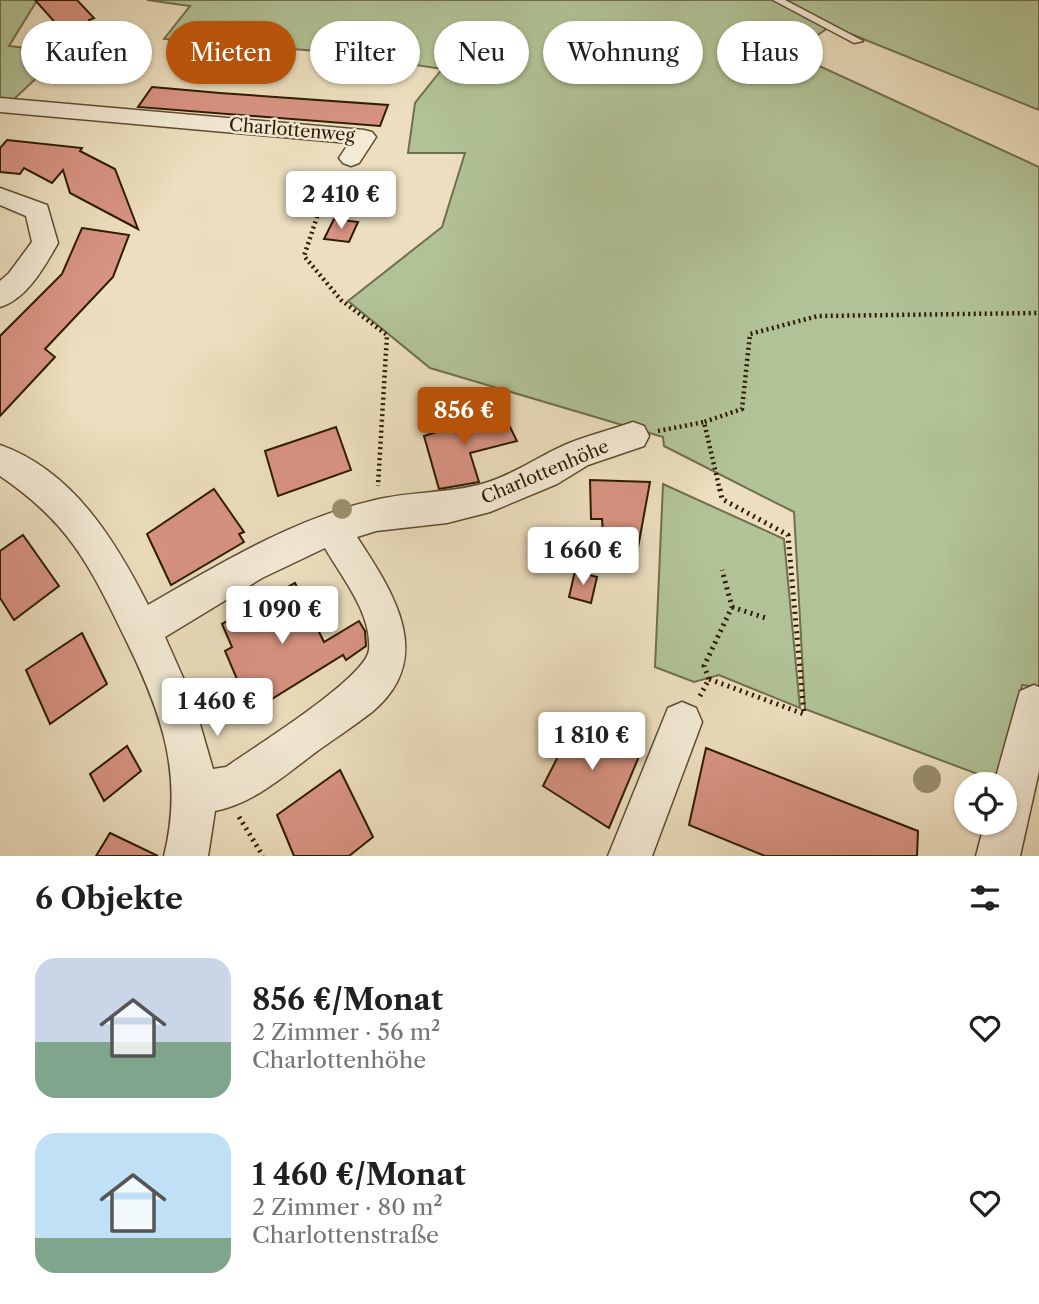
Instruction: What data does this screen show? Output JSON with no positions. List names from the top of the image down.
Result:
{
  "streets": {
    "street": ["Charlottenweg", "Charlottenhöhe"]
  },
  "crossings": [
    ["Charlottenweg", "Charlottenhöhe"]
  ],
  "page": {
    "chip": [
      "Kaufen",
      "Mieten",
      "Filter",
      "Neu",
      "Wohnung",
      "Haus"
    ],
    "price": [
      "2 410 €",
      "856 €",
      "1 660 €",
      "1 090 €",
      "1 460 €",
      "1 810 €"
    ],
    "heading": "6 Objekte",
    "list": [
      {
        "name": "856 €/Monat",
        "note": "2 Zimmer · 56 m² · Charlottenhöhe"
      },
      {
        "name": "1 460 €/Monat",
        "note": "2 Zimmer · 80 m² · Charlottenstraße"
      }
    ]
  }
}
